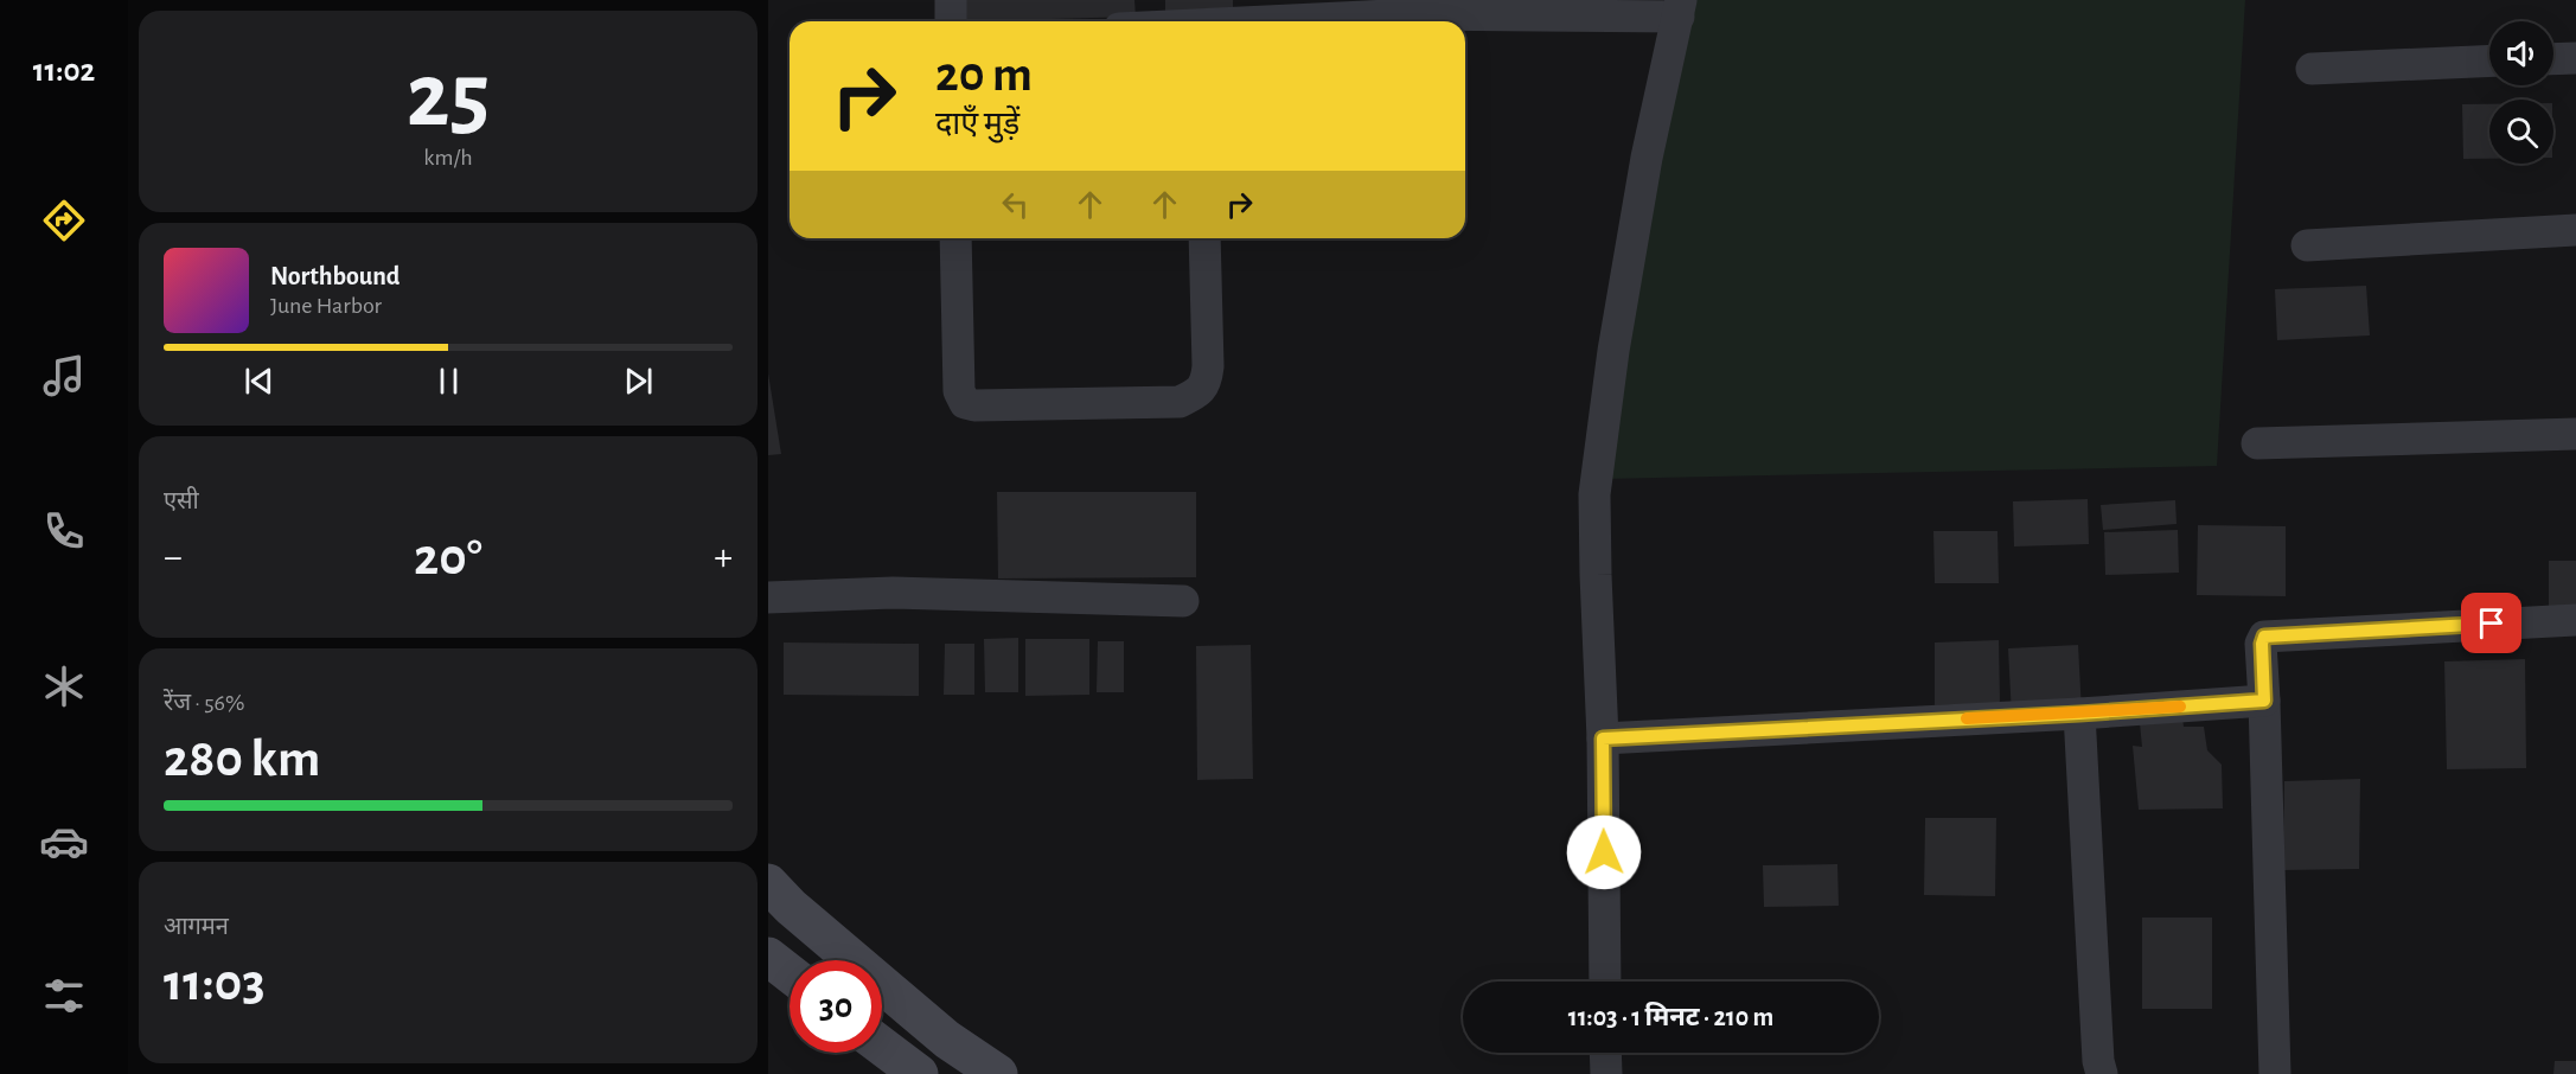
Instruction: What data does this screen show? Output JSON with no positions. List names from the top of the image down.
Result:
{
  "page": {
    "tabs": "11:02",
    "tile": [
      ["25", "km/h"],
      "एसी",
      ["रेंज · 56%", "280 km"],
      ["आगमन", "11:03"]
    ],
    "turn": ["20 m", "दाएँ मुड़ें"],
    "song": ["Northbound", "June Harbor"],
    "heat": ["−", "20°", "+"],
    "limit": "30",
    "trip": "11:03 · 1 मिनट · 210 m"
  }
}
